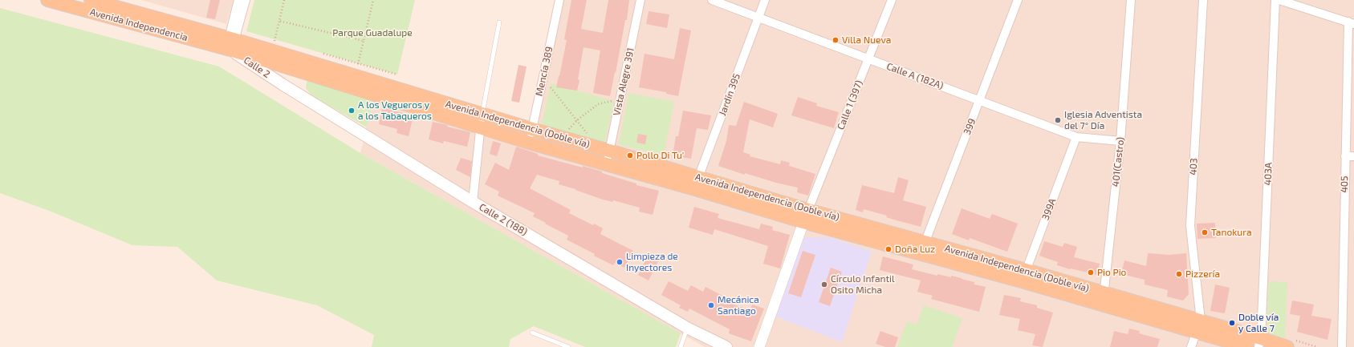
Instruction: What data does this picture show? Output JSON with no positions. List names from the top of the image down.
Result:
{
  "streets": {
    "main road": [
      "Avenida Independencia",
      "Calle 2",
      "Avenida Independencia (Doble vía)",
      "Calle 2 (188)"
    ],
    "street": [
      "Mencía 389",
      "Calle A (182A)",
      "Vista Alegre 391",
      "Jardín 395",
      "Calle 1 (397)",
      "399",
      "401(Castro)",
      "403",
      "403A",
      "405",
      "399A"
    ]
  },
  "crossings": [
    ["Avenida Independencia", "Calle 2"],
    ["Avenida Independencia", "Avenida Independencia (Doble vía)"],
    ["Calle 2", "Avenida Independencia (Doble vía)"],
    ["Calle 2", "Calle 2 (188)"],
    ["Mencía 389", "Avenida Independencia (Doble vía)"],
    ["Calle A (182A)", "Jardín 395"],
    ["Calle A (182A)", "Calle 1 (397)"],
    ["Calle A (182A)", "399"],
    ["Calle A (182A)", "401(Castro)"],
    ["Calle A (182A)", "399A"],
    ["Vista Alegre 391", "Avenida Independencia (Doble vía)"],
    ["Jardín 395", "Avenida Independencia (Doble vía)"],
    ["Calle 1 (397)", "Avenida Independencia (Doble vía)"],
    ["Avenida Independencia (Doble vía)", "399"],
    ["Avenida Independencia (Doble vía)", "401(Castro)"],
    ["Avenida Independencia (Doble vía)", "403"],
    ["Avenida Independencia (Doble vía)", "403A"],
    ["Avenida Independencia (Doble vía)", "399A"]
  ],
  "parks": ["Parque Guadalupe"],
  "places": [
    "Villa Nueva",
    "A los Vegueros y a los Tabaqueros",
    "Iglesia Adventista del 7° Día",
    "Pollo Di Tu'",
    "Tanokura",
    "Doña Luz",
    "Limpieza de Inyectores",
    "Pio Pio",
    "Pizzería",
    "Círculo Infantil Osito Micha",
    "Mecánica Santiago",
    "Doble vía y Calle 7"
  ]
}
